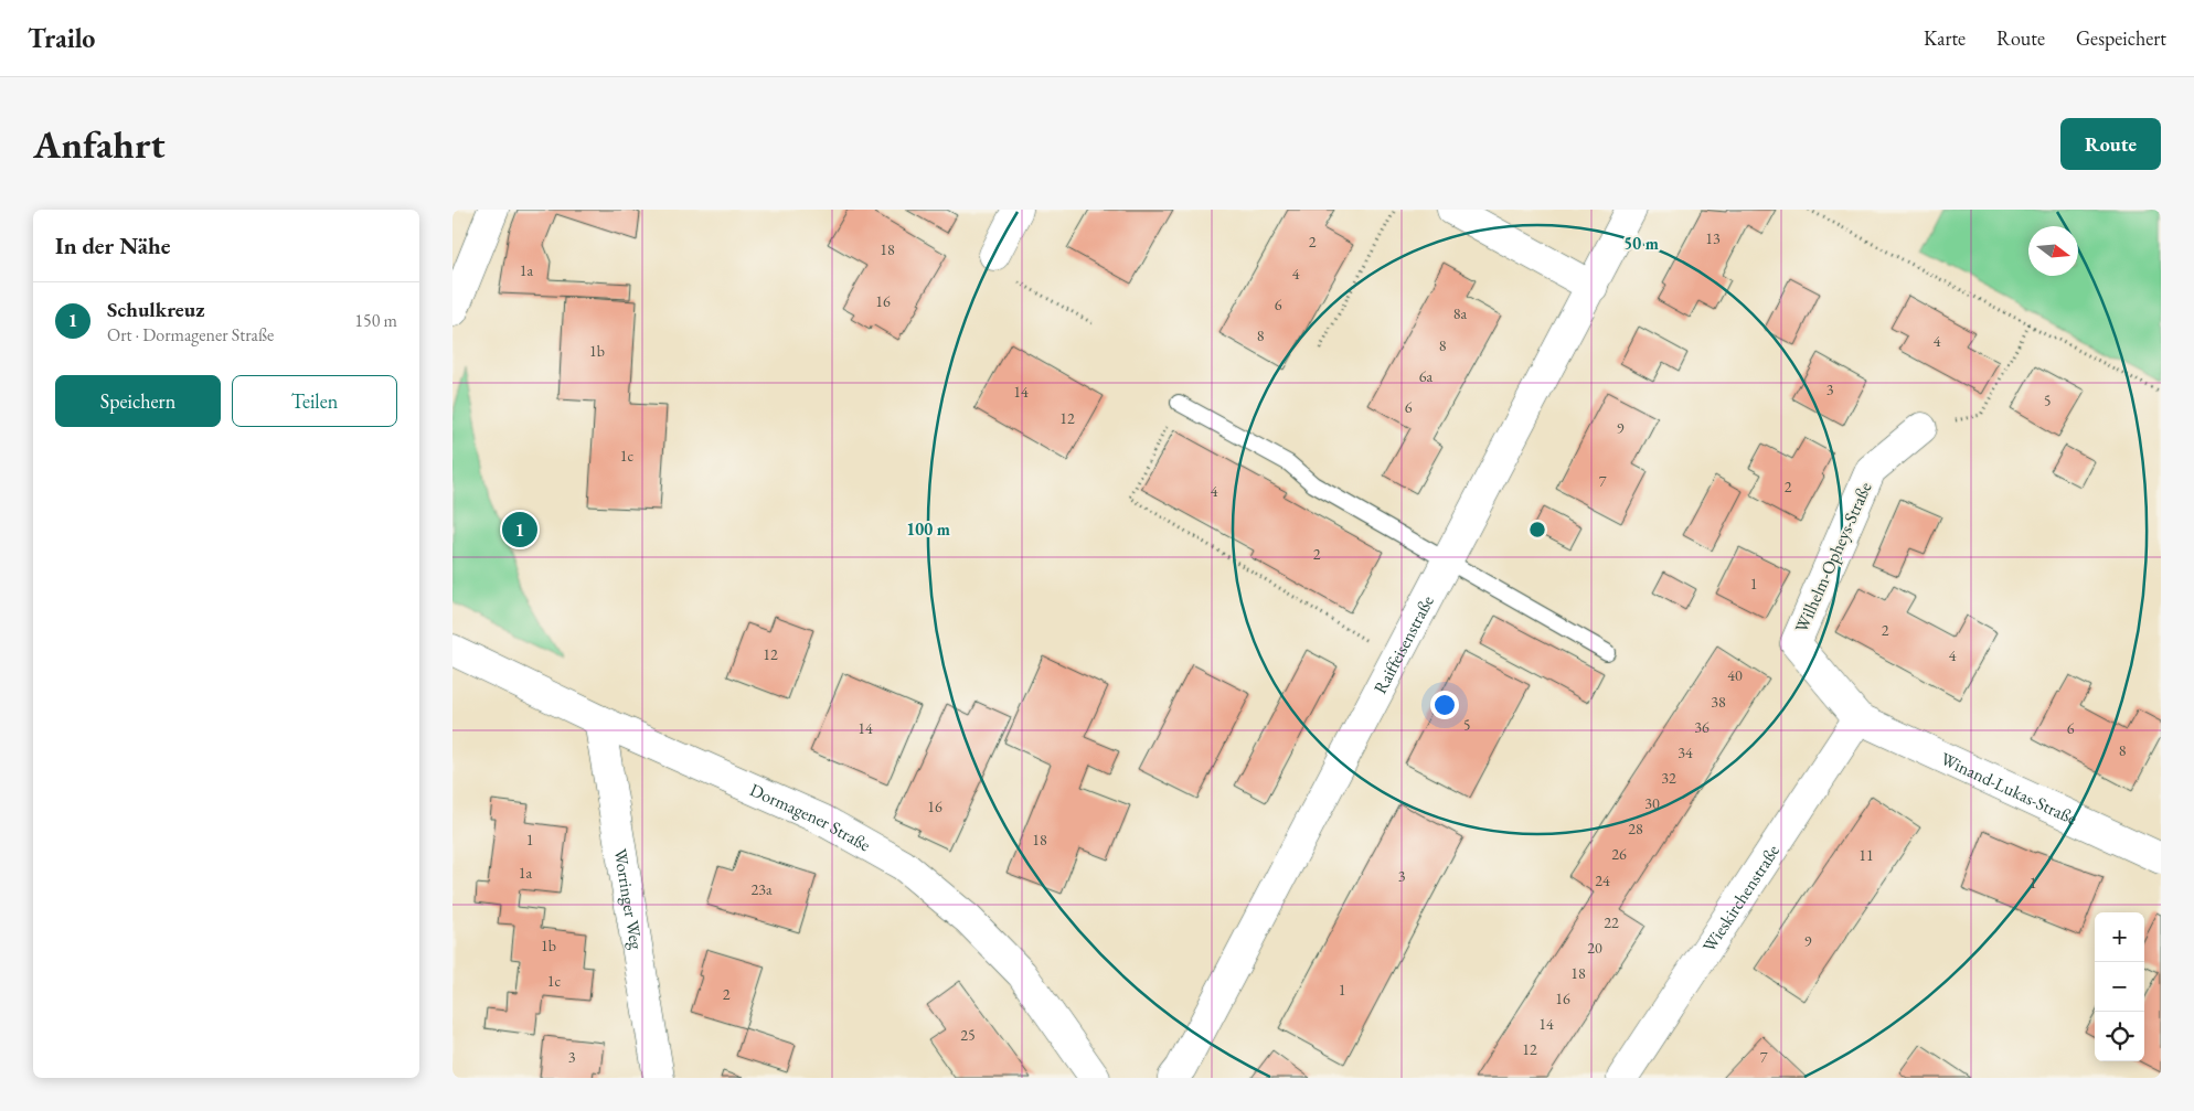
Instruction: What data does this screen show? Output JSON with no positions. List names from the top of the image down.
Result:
{
  "streets": {
    "street": [
      "Wilhelm-Opheys-Straße",
      "Raiffeisenstraße",
      "Winand-Lukas-Straße",
      "Dormagener Straße",
      "Wieskirchenstraße",
      "Worringer Weg"
    ]
  },
  "crossings": [
    ["Wilhelm-Opheys-Straße", "Winand-Lukas-Straße"],
    ["Wilhelm-Opheys-Straße", "Wieskirchenstraße"],
    ["Winand-Lukas-Straße", "Wieskirchenstraße"],
    ["Dormagener Straße", "Worringer Weg"]
  ],
  "house_numbers": [
    "13",
    "2",
    "18",
    "1a",
    "4",
    "16",
    "6",
    "8a",
    "8",
    "4",
    "8",
    "1b",
    "6a",
    "3",
    "14",
    "5",
    "6",
    "12",
    "9",
    "1c",
    "7",
    "2",
    "4",
    "2",
    "1",
    "2",
    "12",
    "4",
    "40",
    "38",
    "5",
    "36",
    "14",
    "6",
    "8",
    "34",
    "32",
    "30",
    "16",
    "28",
    "1",
    "18",
    "26",
    "11",
    "1a",
    "3",
    "24",
    "1",
    "23a",
    "22",
    "9",
    "1b",
    "20",
    "18",
    "1c",
    "1",
    "2",
    "16",
    "14",
    "25",
    "12",
    "3",
    "7"
  ],
  "north": "right",
  "page": {
    "header": "Trailo",
    "nav": ["Karte", "Route", "Gespeichert"],
    "buttons": [
      "Route",
      ["Speichern", "Teilen"]
    ],
    "title": "Anfahrt",
    "heading": "In der Nähe",
    "list": [
      {
        "mark": "1",
        "name": "Schulkreuz",
        "note": "Ort · Dormagener Straße",
        "value": "150 m"
      }
    ],
    "pins": "1",
    "map_buttons": ["+", "−"]
  },
  "rings": ["50 m", "100 m"]
}
